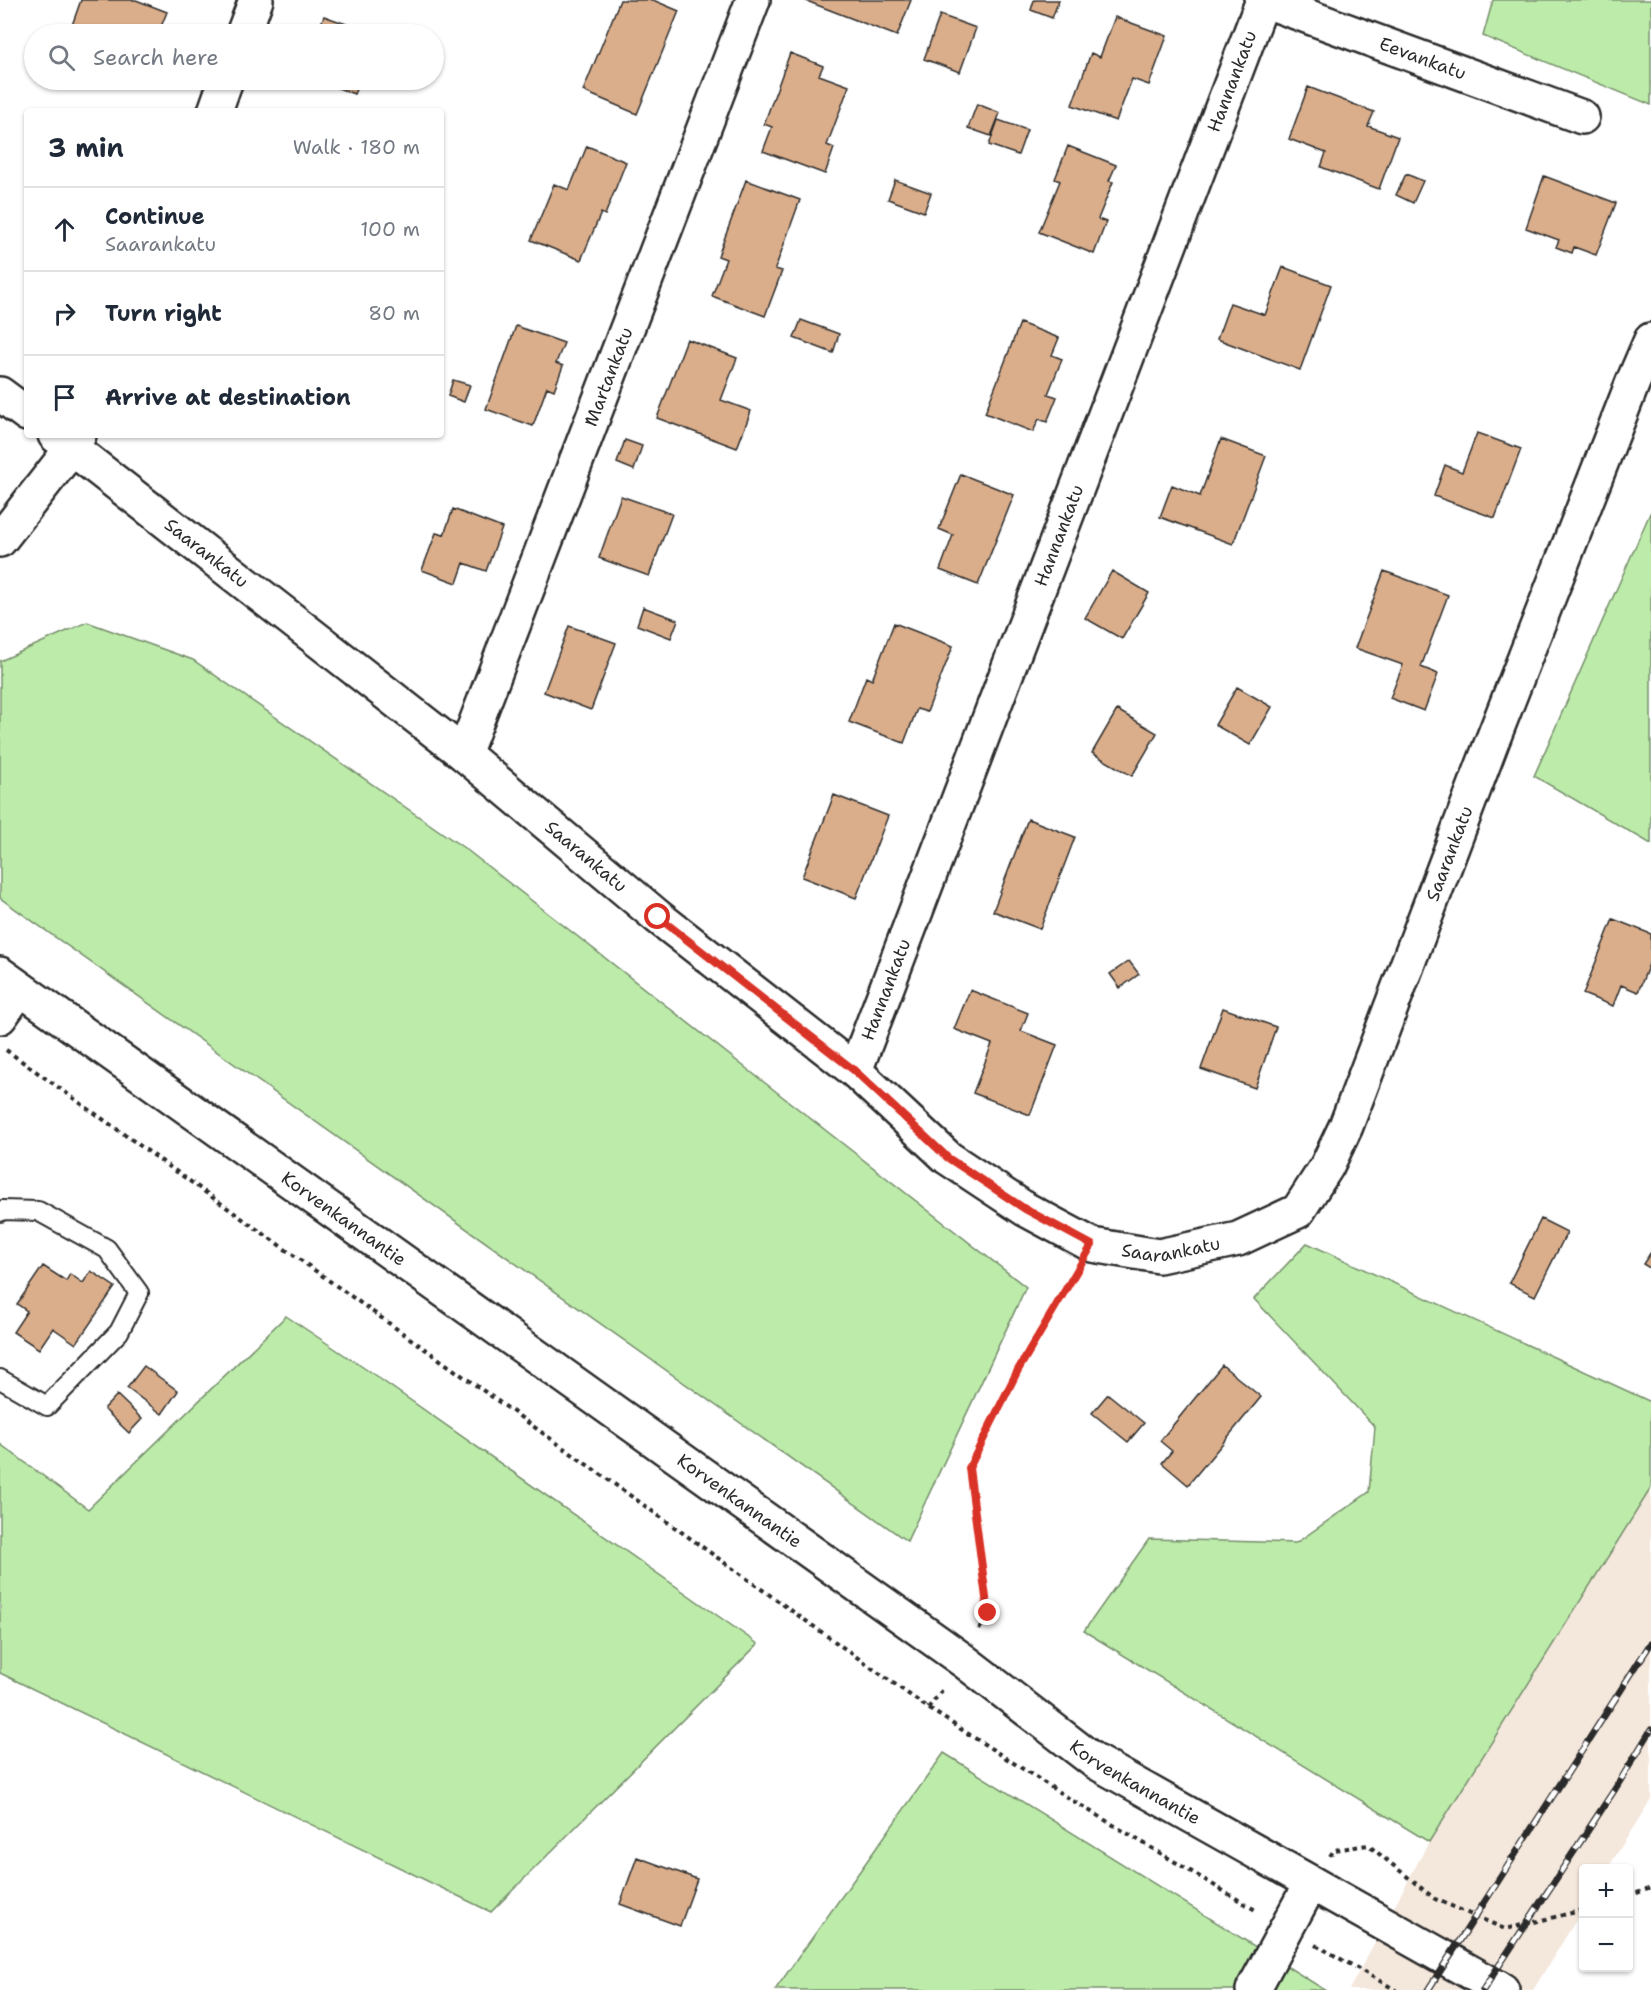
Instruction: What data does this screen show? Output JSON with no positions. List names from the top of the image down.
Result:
{
  "streets": {
    "street": [
      "Eevankatu",
      "Hannankatu",
      "Martankatu",
      "Saarankatu",
      "Korvenkannantie"
    ]
  },
  "crossings": [
    ["Eevankatu", "Hannankatu"],
    ["Hannankatu", "Saarankatu"],
    ["Martankatu", "Saarankatu"]
  ],
  "page": {
    "search": "Search here",
    "heading": ["3 min", "Walk · 180 m"],
    "list": [
      ["Continue", "Saarankatu", "100 m"],
      ["Turn right", "80 m"],
      "Arrive at destination"
    ],
    "map_buttons": ["+", "−"]
  }
}
